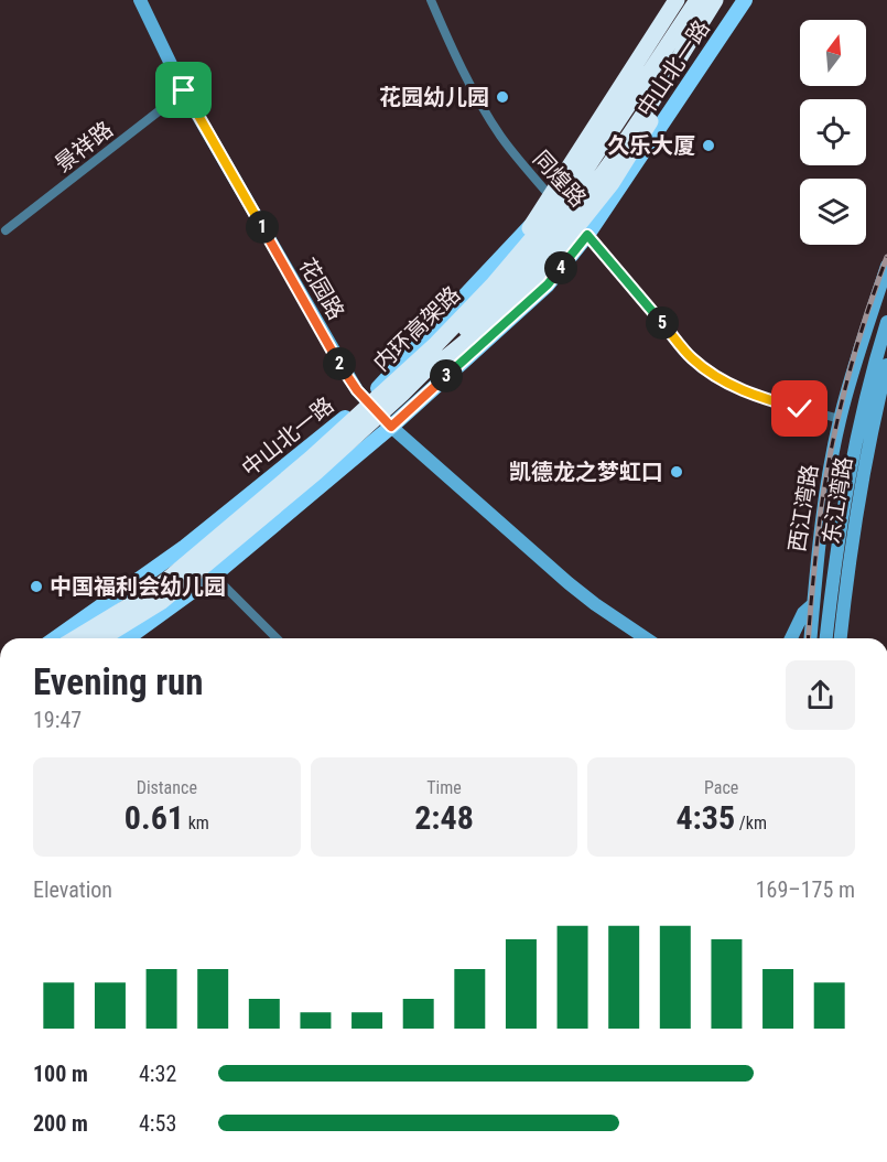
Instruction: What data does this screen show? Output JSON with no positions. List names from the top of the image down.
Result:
{
  "streets": {
    "highway": ["内环高架路"],
    "main road": [
      "中山北一路",
      "花园路",
      "东江湾路",
      "西江湾路"
    ],
    "street": ["景祥路", "同煌路"]
  },
  "crossings": [
    ["中山北一路", "同煌路"],
    ["中山北一路", "花园路"],
    ["景祥路", "花园路"],
    ["同煌路", "西江湾路"]
  ],
  "places": [
    "花园幼儿园",
    "久乐大厦",
    "凯德龙之梦虹口",
    "中国福利会幼儿园"
  ],
  "north": "top",
  "page": {
    "pins": [
      "1",
      "4",
      "5",
      "2",
      "3"
    ],
    "heading": ["Evening run", "19:47"],
    "stats": [
      ["Distance", "0.61 km"],
      ["Time", "2:48"],
      ["Pace", "4:35 /km"]
    ],
    "chart": ["Elevation", "169–175 m"],
    "list": [
      {
        "name": "100 m",
        "note": "4:32"
      },
      {
        "name": "200 m",
        "note": "4:53"
      }
    ]
  }
}
